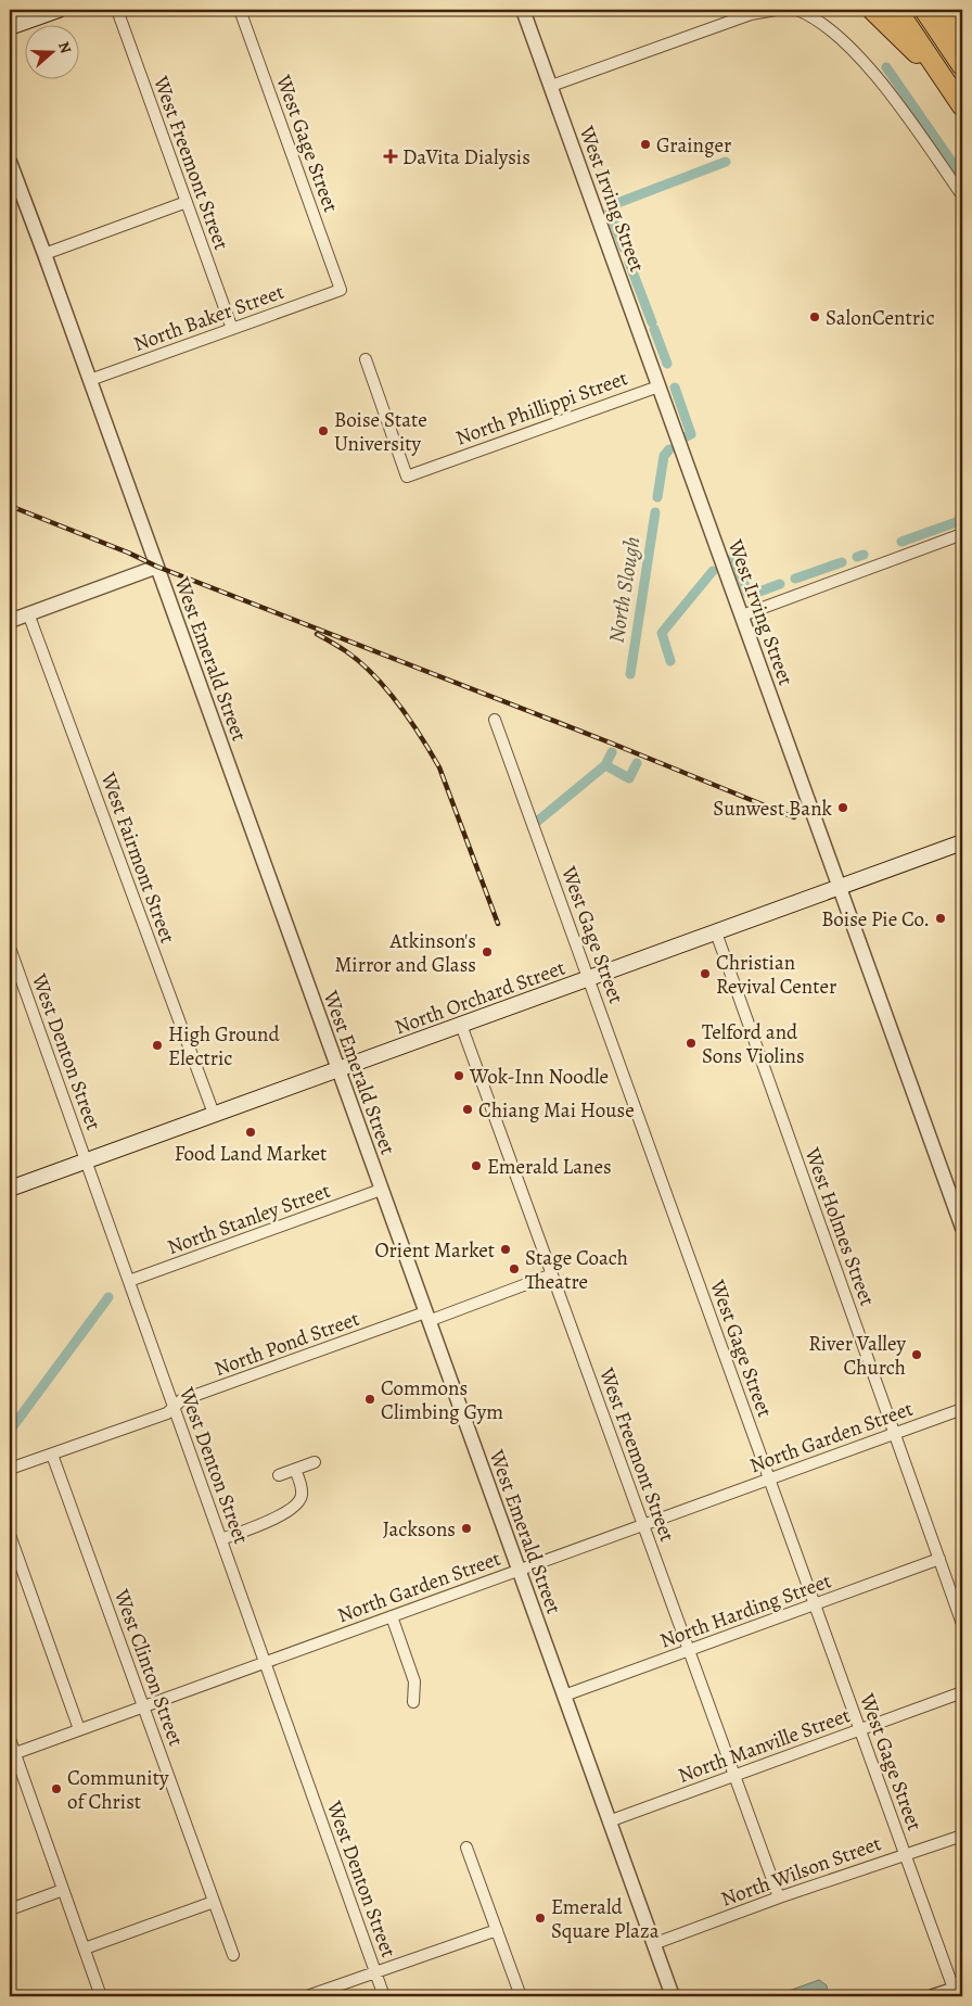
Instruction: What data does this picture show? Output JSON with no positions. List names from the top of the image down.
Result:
{
  "streets": {
    "main road": ["North Orchard Street"],
    "street": [
      "West Gage Street",
      "West Freemont Street",
      "West Irving Street",
      "North Baker Street",
      "North Phillippi Street",
      "West Emerald Street",
      "West Fairmont Street",
      "West Denton Street",
      "North Stanley Street",
      "West Holmes Street",
      "North Pond Street",
      "North Garden Street",
      "North Harding Street",
      "West Clinton Street",
      "North Manville Street",
      "North Wilson Street"
    ]
  },
  "crossings": [
    ["West Gage Street", "North Baker Street"],
    ["West Gage Street", "North Orchard Street"],
    ["West Gage Street", "North Garden Street"],
    ["West Gage Street", "North Harding Street"],
    ["West Gage Street", "North Manville Street"],
    ["West Gage Street", "North Wilson Street"],
    ["West Freemont Street", "North Baker Street"],
    ["West Freemont Street", "North Orchard Street"],
    ["West Freemont Street", "North Pond Street"],
    ["West Freemont Street", "North Garden Street"],
    ["West Freemont Street", "North Harding Street"],
    ["West Freemont Street", "North Manville Street"],
    ["West Freemont Street", "North Wilson Street"],
    ["West Irving Street", "North Phillippi Street"],
    ["West Irving Street", "North Orchard Street"],
    ["North Baker Street", "West Emerald Street"],
    ["West Emerald Street", "North Orchard Street"],
    ["West Emerald Street", "North Stanley Street"],
    ["West Emerald Street", "North Pond Street"],
    ["West Emerald Street", "North Garden Street"],
    ["West Emerald Street", "North Harding Street"],
    ["West Emerald Street", "North Manville Street"],
    ["West Emerald Street", "North Wilson Street"],
    ["West Fairmont Street", "North Orchard Street"],
    ["North Orchard Street", "West Denton Street"],
    ["North Orchard Street", "West Holmes Street"],
    ["West Denton Street", "North Stanley Street"],
    ["West Denton Street", "North Pond Street"],
    ["West Denton Street", "North Garden Street"],
    ["West Holmes Street", "North Garden Street"],
    ["West Holmes Street", "North Harding Street"],
    ["North Pond Street", "West Clinton Street"],
    ["North Garden Street", "West Clinton Street"]
  ],
  "water": ["North Slough"],
  "places": {
    "other": [
      "Grainger",
      "SalonCentric",
      "Boise State University",
      "Sunwest Bank",
      "Boise Pie Co.",
      "Atkinson's Mirror and Glass",
      "Christian Revival Center",
      "Telford and Sons Violins",
      "High Ground Electric",
      "Wok-Inn Noodle",
      "Chiang Mai House",
      "Food Land Market",
      "Emerald Lanes",
      "Orient Market",
      "Stage Coach Theatre",
      "River Valley Church",
      "Commons Climbing Gym",
      "Jacksons",
      "Community of Christ",
      "Emerald Square Plaza"
    ],
    "health": ["DaVita Dialysis"]
  },
  "north": "right"
}
